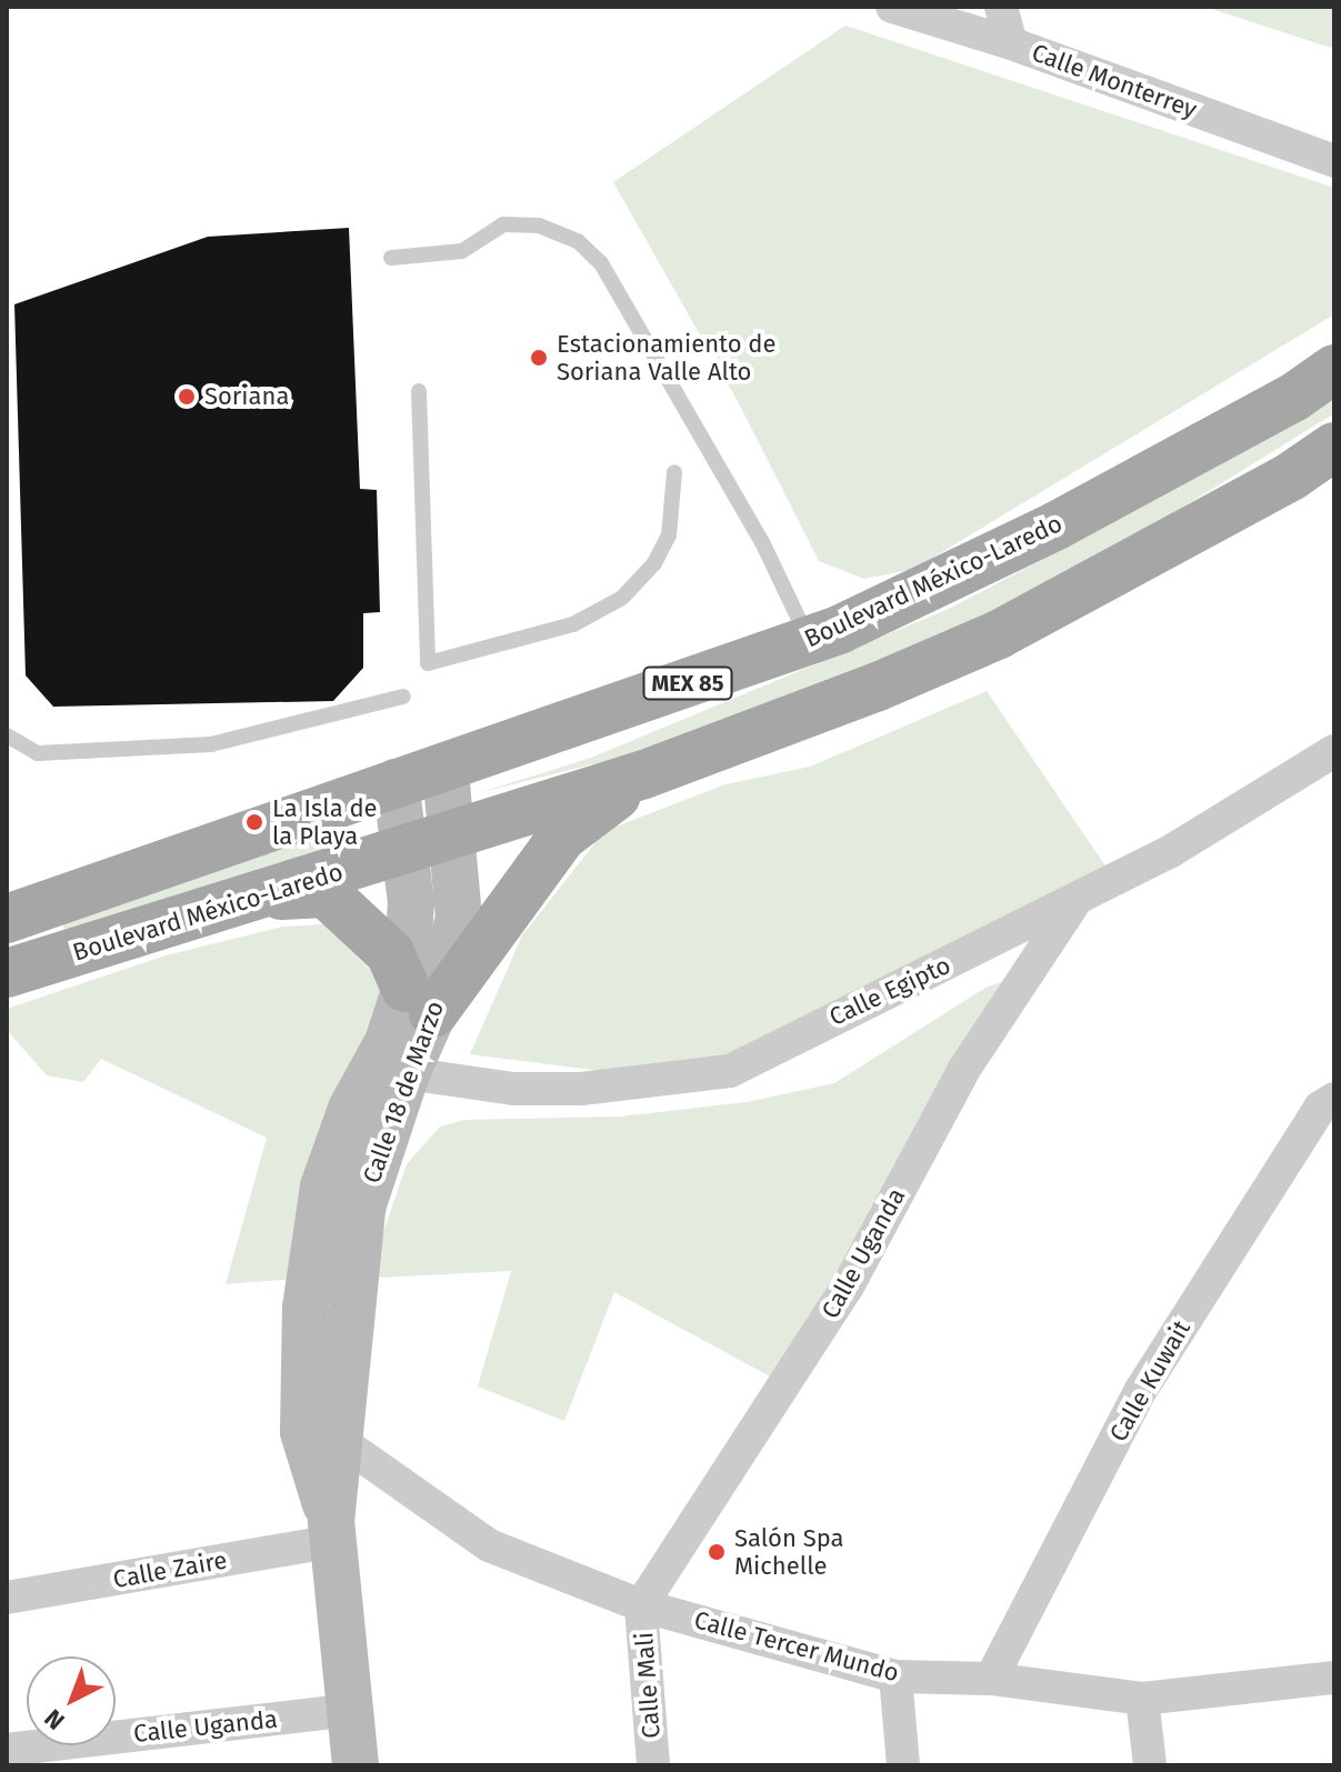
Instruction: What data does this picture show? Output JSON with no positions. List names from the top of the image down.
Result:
{
  "streets": {
    "main road": ["Boulevard México-Laredo", "MEX 85"],
    "street": [
      "Calle Monterrey",
      "Calle Egipto",
      "Calle 18 de Marzo",
      "Calle Uganda",
      "Calle Kuwait",
      "Calle Zaire",
      "Calle Tercer Mundo",
      "Calle Mali"
    ]
  },
  "crossings": [
    ["Boulevard México-Laredo", "Calle 18 de Marzo"],
    ["Calle Egipto", "Calle 18 de Marzo"],
    ["Calle Egipto", "Calle Uganda"],
    ["Calle 18 de Marzo", "Calle Uganda"],
    ["Calle 18 de Marzo", "Calle Zaire"],
    ["Calle 18 de Marzo", "Calle Tercer Mundo"],
    ["Calle Uganda", "Calle Tercer Mundo"],
    ["Calle Uganda", "Calle Mali"],
    ["Calle Kuwait", "Calle Tercer Mundo"],
    ["Calle Tercer Mundo", "Calle Mali"]
  ],
  "places": [
    "Estacionamiento de Soriana Valle Alto",
    "Soriana",
    "La Isla de la Playa",
    "Salón Spa Michelle"
  ],
  "north": "bottom left"
}
